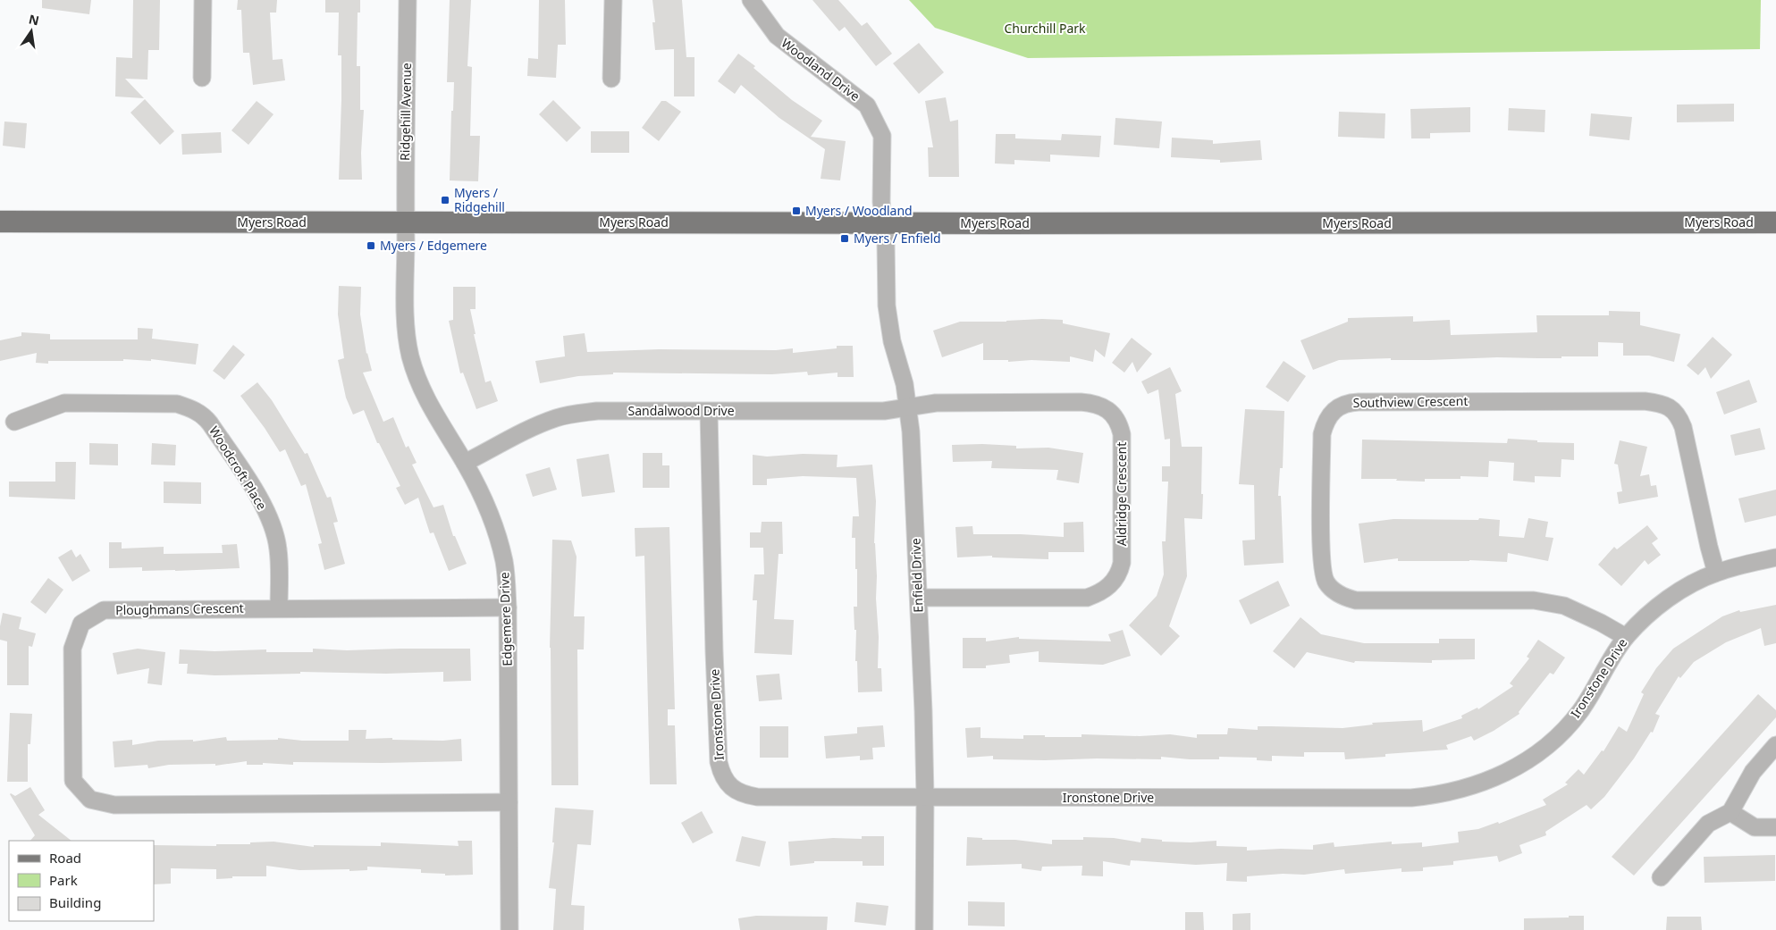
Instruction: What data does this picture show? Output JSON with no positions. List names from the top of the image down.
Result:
{
  "streets": {
    "main road": ["Myers Road"],
    "street": [
      "Woodland Drive",
      "Ridgehill Avenue",
      "Southview Crescent",
      "Sandalwood Drive",
      "Woodcroft Place",
      "Aldridge Crescent",
      "Enfield Drive",
      "Ploughmans Crescent",
      "Edgemere Drive",
      "Ironstone Drive"
    ]
  },
  "crossings": [
    ["Woodland Drive", "Myers Road"],
    ["Woodland Drive", "Enfield Drive"],
    ["Ridgehill Avenue", "Myers Road"],
    ["Ridgehill Avenue", "Edgemere Drive"],
    ["Myers Road", "Enfield Drive"],
    ["Myers Road", "Edgemere Drive"],
    ["Southview Crescent", "Ironstone Drive"],
    ["Sandalwood Drive", "Aldridge Crescent"],
    ["Sandalwood Drive", "Enfield Drive"],
    ["Sandalwood Drive", "Edgemere Drive"],
    ["Sandalwood Drive", "Ironstone Drive"],
    ["Woodcroft Place", "Ploughmans Crescent"],
    ["Aldridge Crescent", "Enfield Drive"],
    ["Enfield Drive", "Ironstone Drive"],
    ["Ploughmans Crescent", "Edgemere Drive"]
  ],
  "parks": ["Churchill Park"],
  "places": {
    "transit": [
      "Myers / Ridgehill",
      "Myers / Woodland",
      "Myers / Enfield",
      "Myers / Edgemere"
    ]
  },
  "legend": ["Road", "Park", "Building"],
  "north": "top"
}
